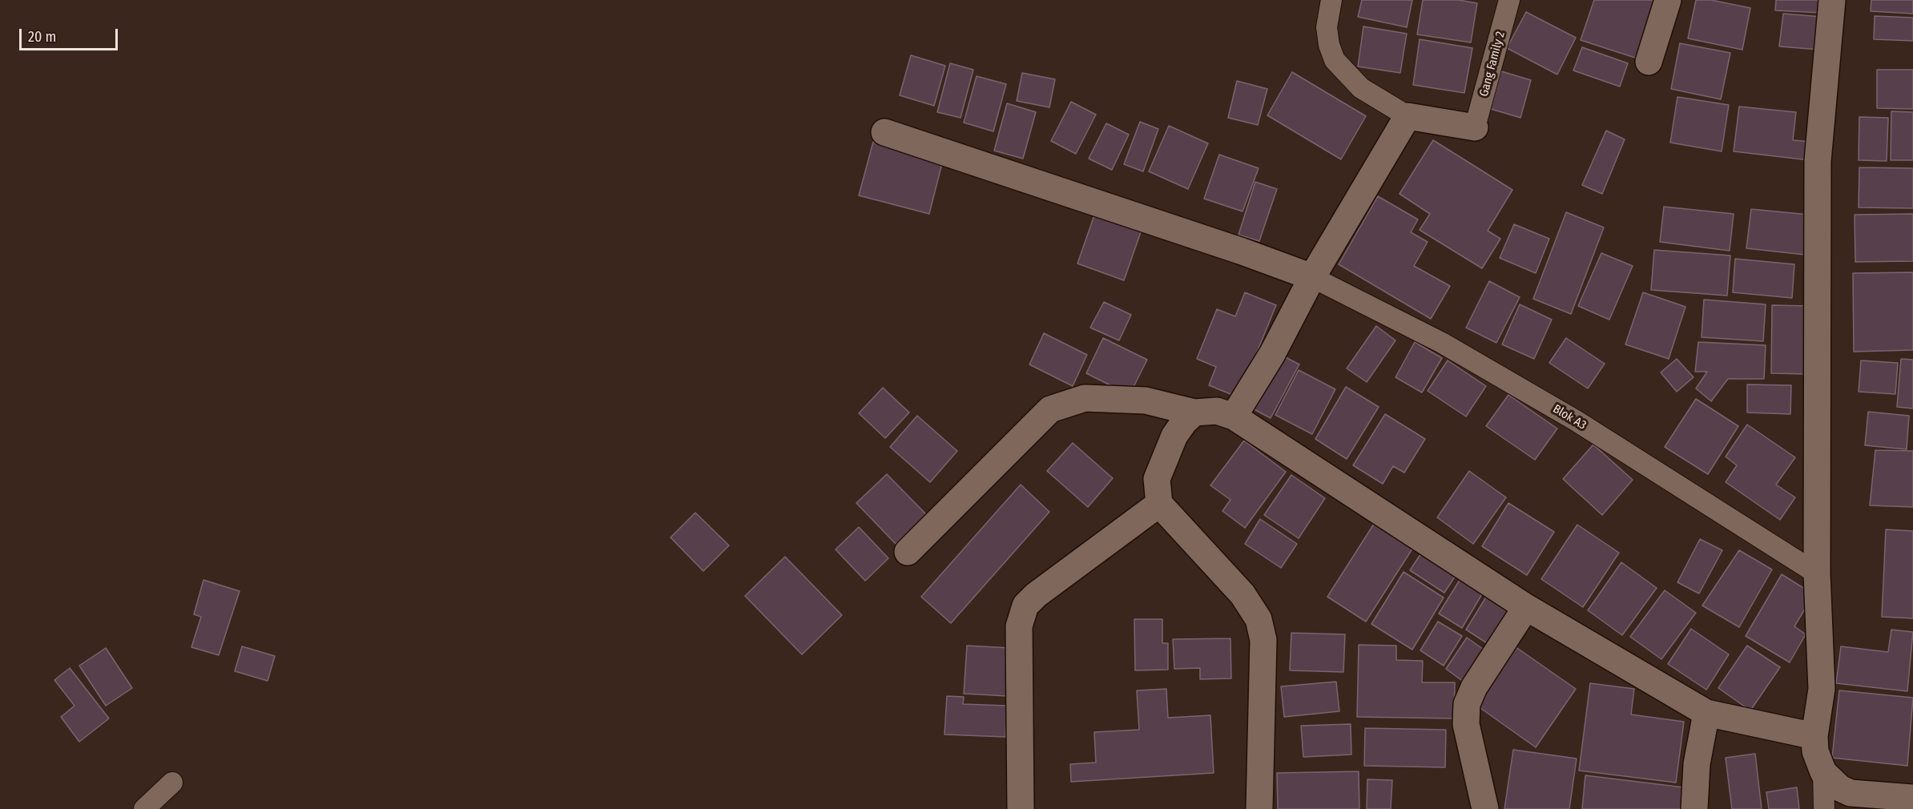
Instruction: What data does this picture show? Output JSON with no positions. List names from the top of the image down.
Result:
{
  "streets": {
    "lane": ["Gang Family 2", "Blok A3"]
  },
  "scale_bar": "20 m"
}
